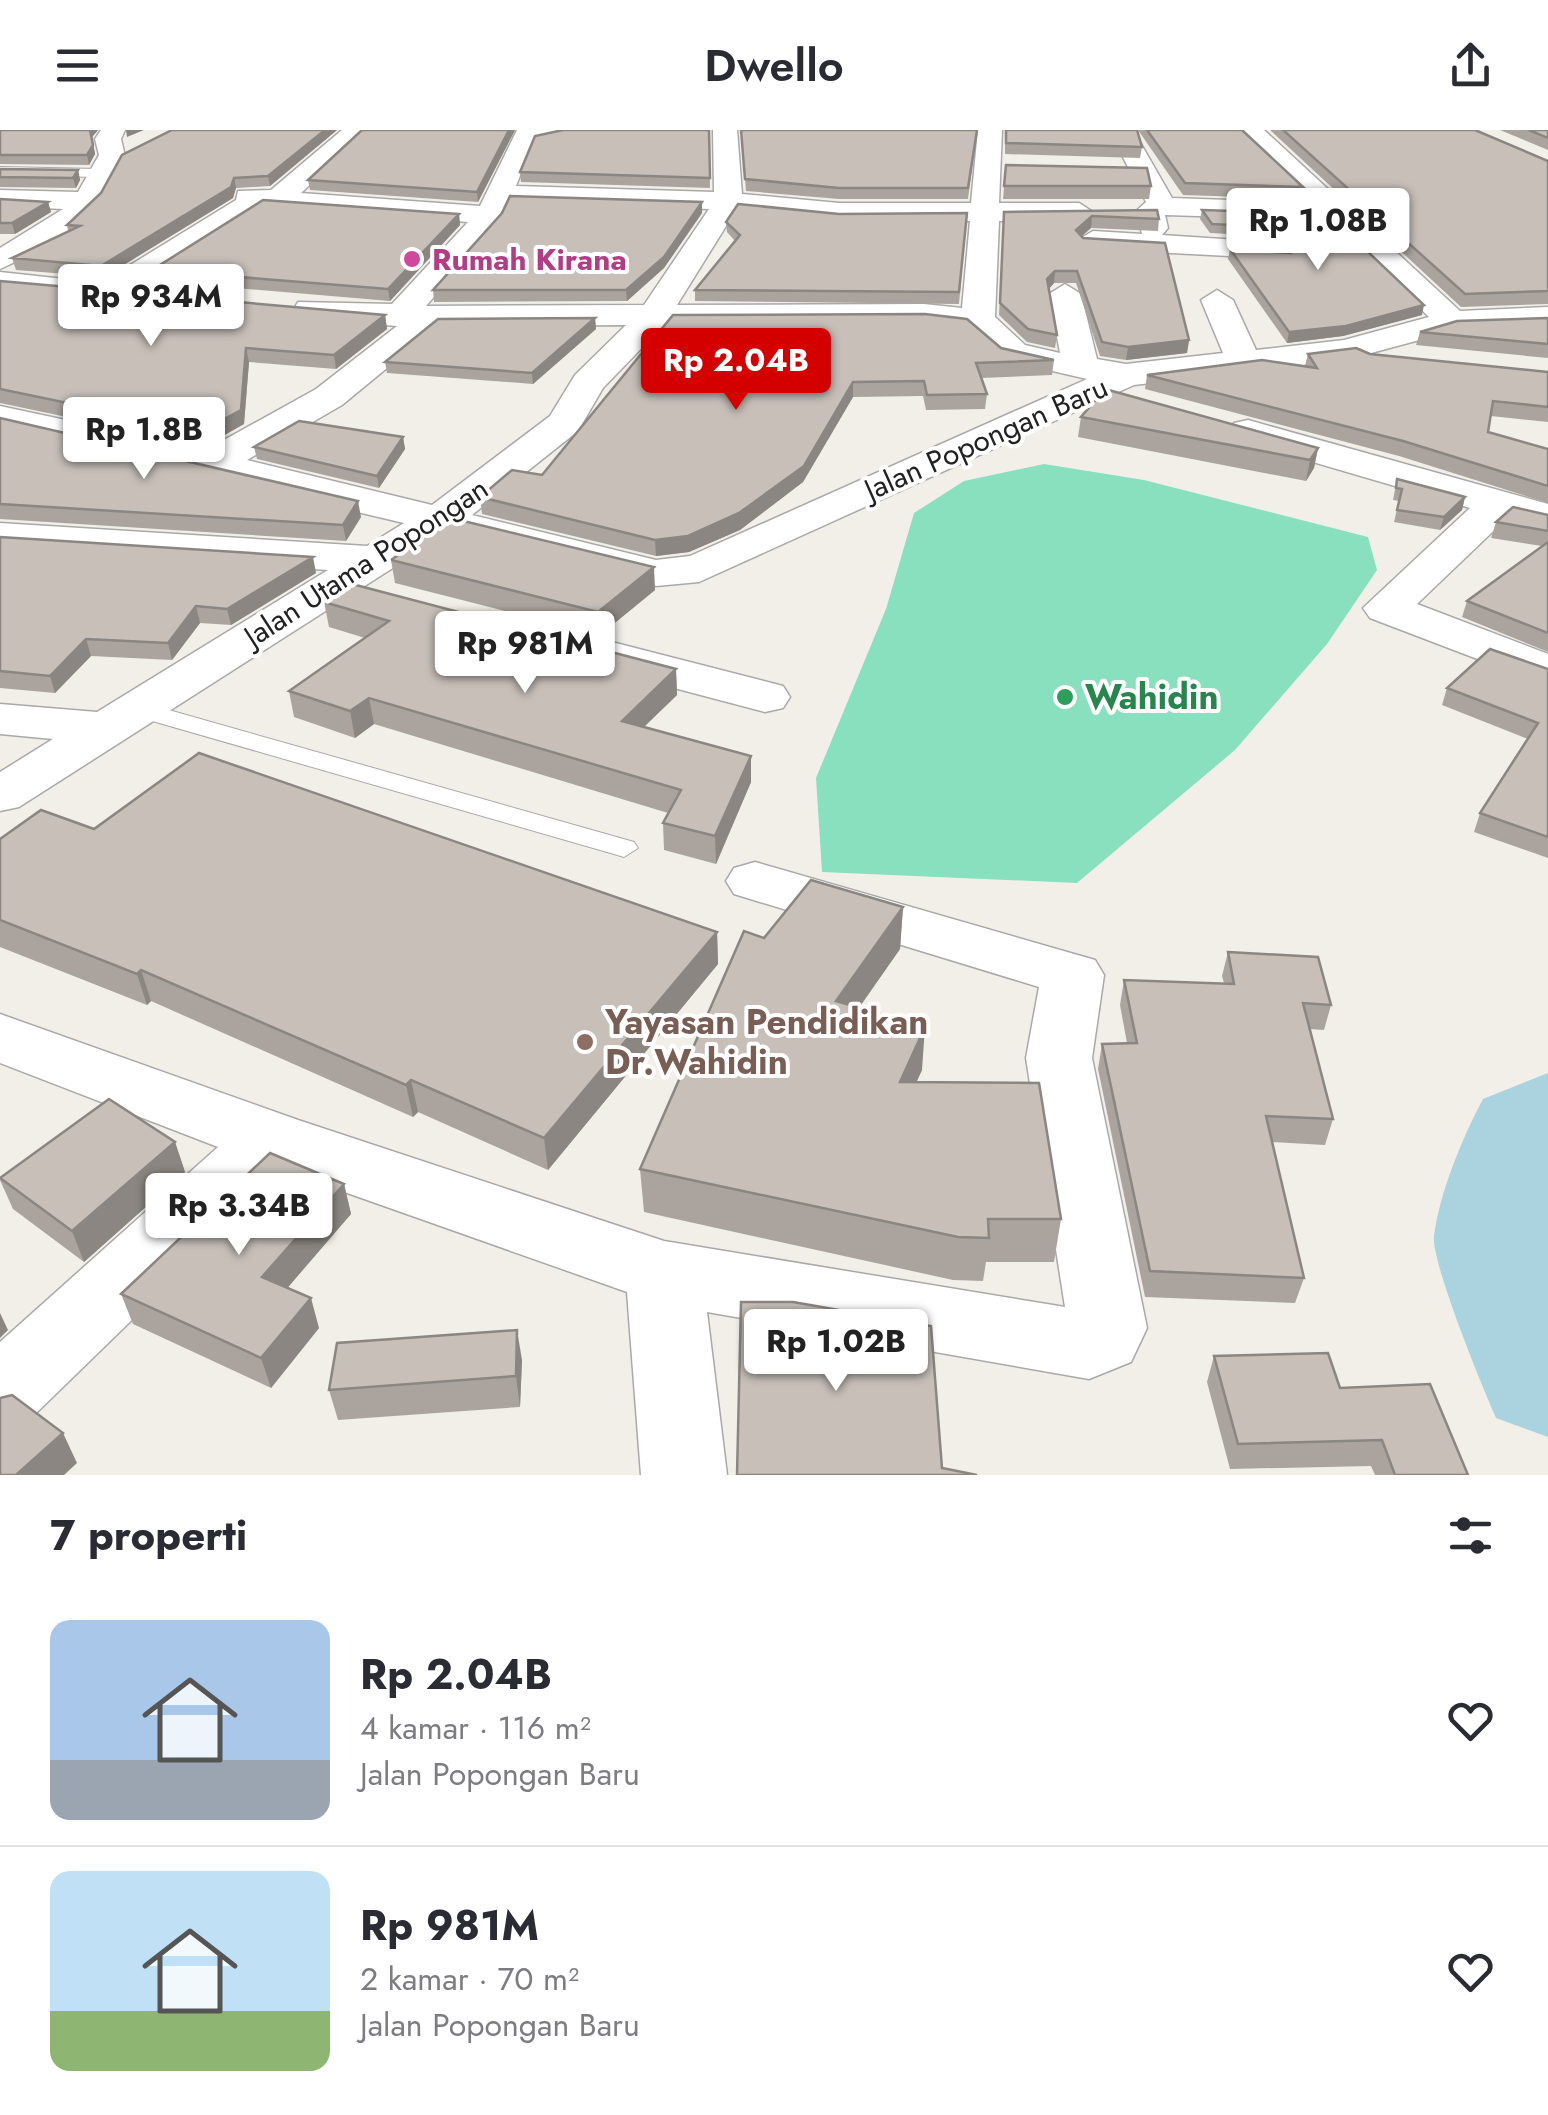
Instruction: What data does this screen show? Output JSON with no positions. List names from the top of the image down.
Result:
{
  "streets": {
    "street": ["Jalan Popongan Baru", "Jalan Utama Popongan"]
  },
  "crossings": [
    ["Jalan Popongan Baru", "Jalan Utama Popongan"]
  ],
  "places": ["Rumah Kirana", "Wahidin", "Yayasan Pendidikan Dr.Wahidin"],
  "page": {
    "header": "Dwello",
    "price": [
      "Rp 1.08B",
      "Rp 934M",
      "Rp 2.04B",
      "Rp 1.8B",
      "Rp 981M",
      "Rp 3.34B",
      "Rp 1.02B"
    ],
    "heading": "7 properti",
    "list": [
      {
        "name": "Rp 2.04B",
        "note": "4 kamar · 116 m² · Jalan Popongan Baru"
      },
      {
        "name": "Rp 981M",
        "note": "2 kamar · 70 m² · Jalan Popongan Baru"
      }
    ]
  }
}
